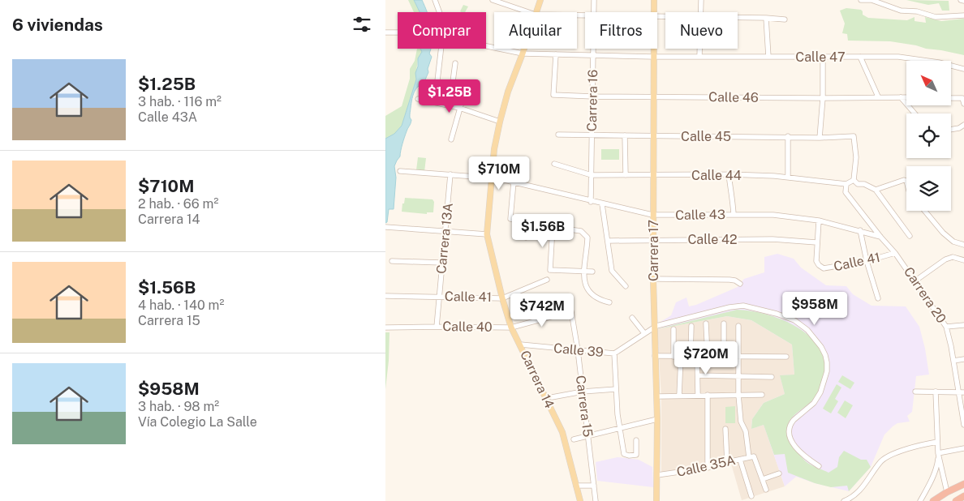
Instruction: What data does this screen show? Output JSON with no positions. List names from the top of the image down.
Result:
{
  "streets": {
    "main road": ["Carrera 17", "Carrera 14"],
    "street": [
      "Calle 47",
      "Calle 46",
      "Carrera 16",
      "Calle 45",
      "Calle 44",
      "Calle 43",
      "Carrera 13A",
      "Calle 42",
      "Calle 41",
      "Carrera 20",
      "Calle 40",
      "Calle 39",
      "Carrera 15",
      "Calle 35A"
    ]
  },
  "crossings": [
    ["Calle 47", "Calle 46"],
    ["Calle 47", "Carrera 16"],
    ["Calle 47", "Carrera 17"],
    ["Calle 47", "Carrera 14"],
    ["Calle 46", "Carrera 16"],
    ["Calle 46", "Carrera 17"],
    ["Carrera 16", "Calle 45"],
    ["Carrera 16", "Calle 44"],
    ["Carrera 16", "Calle 43"],
    ["Calle 45", "Carrera 17"],
    ["Calle 44", "Carrera 17"],
    ["Calle 44", "Carrera 20"],
    ["Calle 43", "Carrera 13A"],
    ["Calle 43", "Carrera 17"],
    ["Calle 43", "Carrera 20"],
    ["Calle 43", "Carrera 14"],
    ["Carrera 13A", "Calle 41"],
    ["Carrera 13A", "Calle 40"],
    ["Calle 42", "Carrera 17"],
    ["Calle 42", "Calle 41"],
    ["Carrera 17", "Calle 39"],
    ["Carrera 17", "Calle 35A"],
    ["Calle 41", "Carrera 20"],
    ["Calle 41", "Carrera 14"],
    ["Calle 40", "Carrera 14"],
    ["Calle 40", "Carrera 15"],
    ["Calle 39", "Carrera 14"],
    ["Calle 39", "Carrera 15"]
  ],
  "north": "top left",
  "page": {
    "heading": "6 viviendas",
    "chip": [
      "Comprar",
      "Alquilar",
      "Filtros",
      "Nuevo"
    ],
    "list": [
      {
        "name": "$1.25B",
        "note": "3 hab. · 116 m² · Calle 43A"
      },
      {
        "name": "$710M",
        "note": "2 hab. · 66 m² · Carrera 14"
      },
      {
        "name": "$1.56B",
        "note": "4 hab. · 140 m² · Carrera 15"
      },
      {
        "name": "$958M",
        "note": "3 hab. · 98 m² · Vía Colegio La Salle"
      }
    ],
    "price": [
      "$1.25B",
      "$710M",
      "$1.56B",
      "$958M",
      "$742M",
      "$720M"
    ]
  }
}
